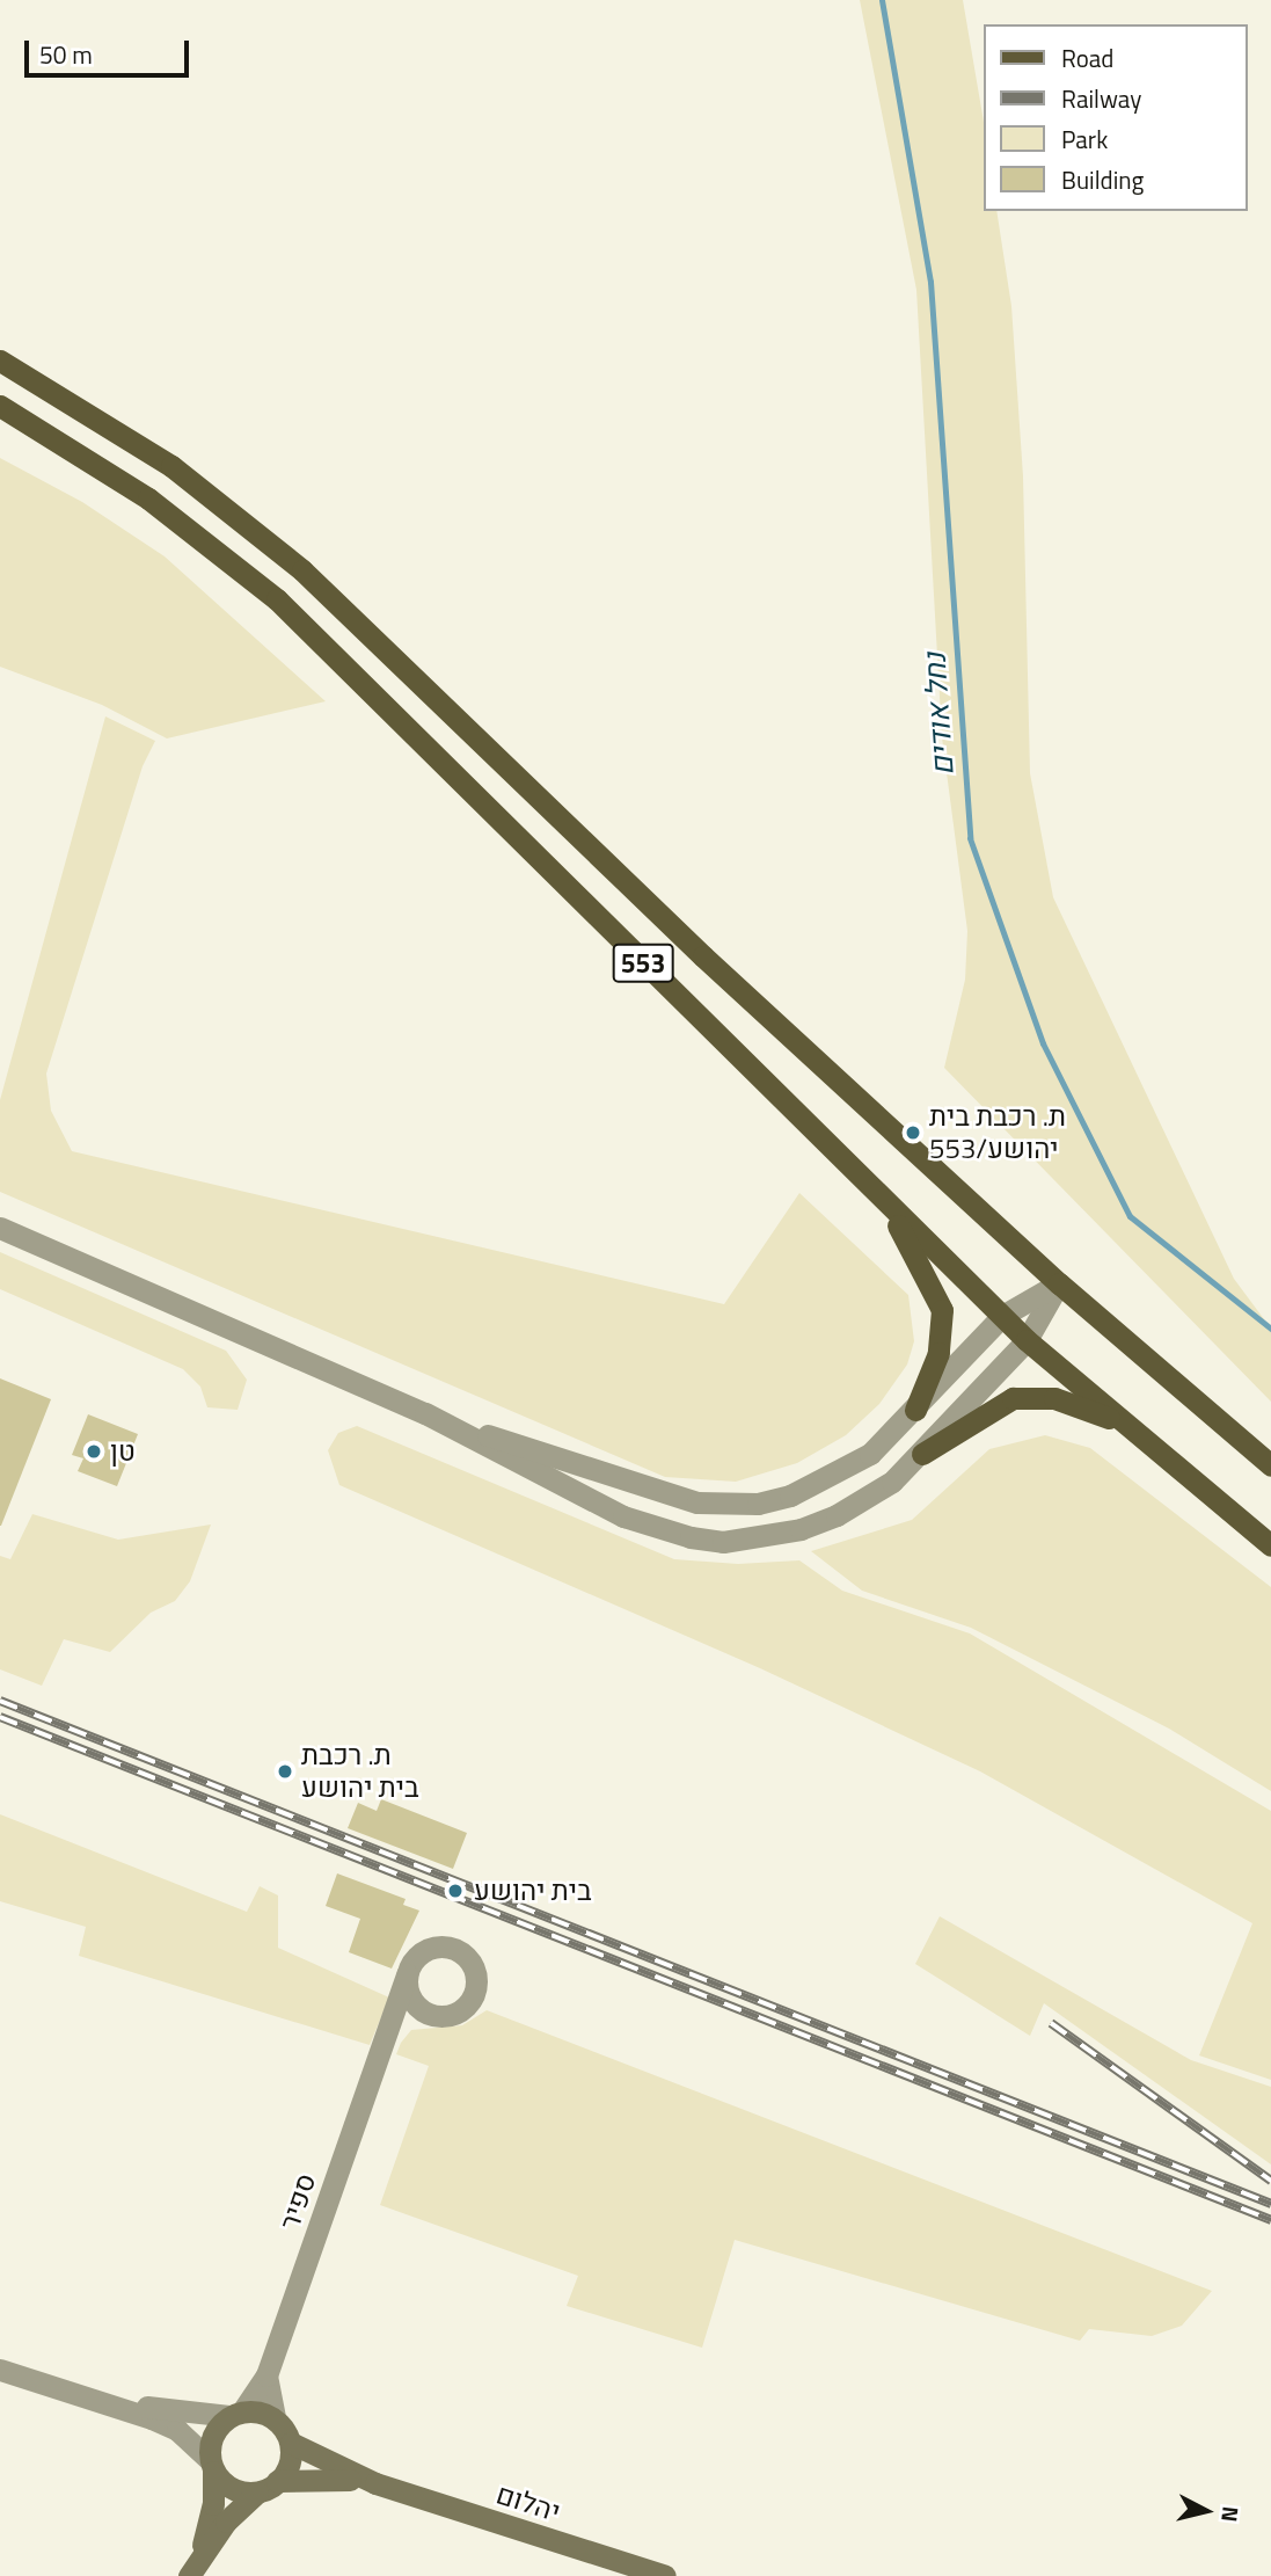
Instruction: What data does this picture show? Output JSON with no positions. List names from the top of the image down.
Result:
{
  "streets": {
    "main road": ["553", "יהלום"],
    "street": ["ספיר"]
  },
  "crossings": [
    ["ספיר", "יהלום"]
  ],
  "water": ["נחל אודים"],
  "places": [
    "ת. רכבת בית יהושע/553",
    "טן",
    "ת. רכבת בית יהושע",
    "בית יהושע"
  ],
  "legend": [
    "Road",
    "Railway",
    "Park",
    "Building"
  ],
  "scale_bar": "50 m",
  "north": "right"
}
